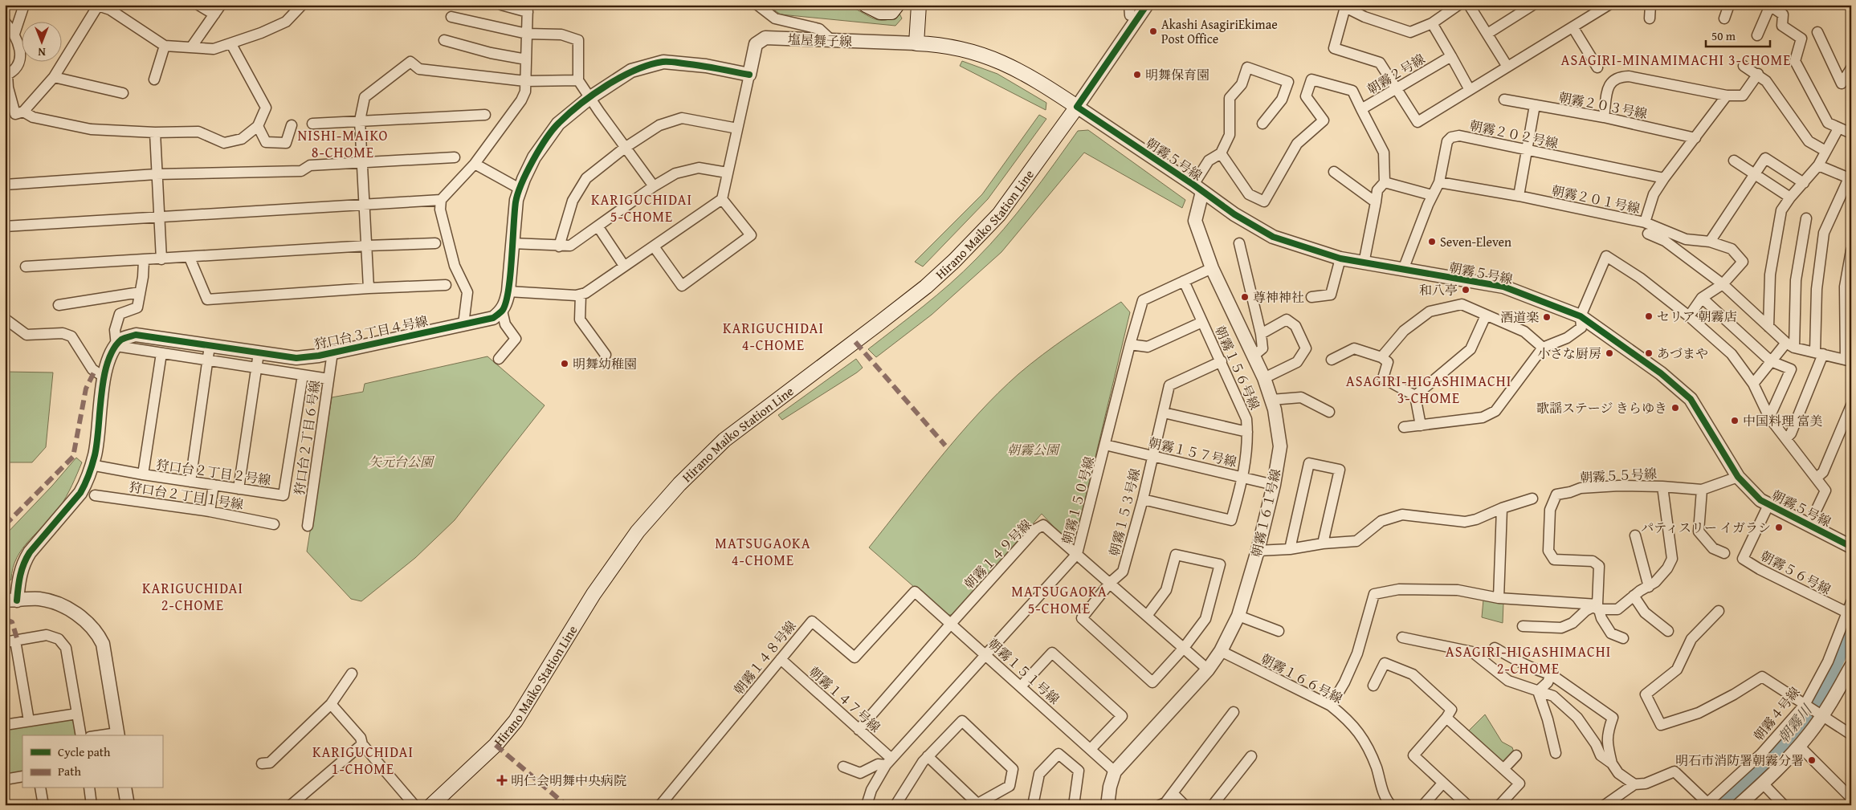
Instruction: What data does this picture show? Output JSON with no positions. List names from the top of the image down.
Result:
{
  "streets": {
    "main road": ["Hirano Maiko Station Line"],
    "street": [
      "塩屋舞子線",
      "朝霧２号線",
      "朝霧２０３号線",
      "朝霧２０２号線",
      "朝霧５号線",
      "朝霧２０１号線",
      "狩口台３丁目４号線",
      "朝霧１５６号線",
      "狩口台２丁目６号線",
      "朝霧１５７号線",
      "狩口台２丁目２号線",
      "朝霧５５号線",
      "狩口台２丁目１号線",
      "朝霧１５０号線",
      "朝霧１５３号線",
      "朝霧１６１号線",
      "朝霧１４９号線",
      "朝霧５６号線",
      "朝霧１４８号線",
      "朝霧１５１号線",
      "朝霧１６６号線",
      "朝霧１４７号線",
      "朝霧４号線"
    ]
  },
  "crossings": [
    ["朝霧２０３号線", "朝霧２０１号線"],
    ["朝霧２０２号線", "朝霧５号線"],
    ["朝霧２０２号線", "朝霧２０１号線"],
    ["朝霧５号線", "Hirano Maiko Station Line"],
    ["朝霧５号線", "朝霧５５号線"],
    ["朝霧５号線", "朝霧１６１号線"],
    ["朝霧５号線", "朝霧５６号線"],
    ["狩口台３丁目４号線", "狩口台２丁目６号線"],
    ["朝霧１５６号線", "朝霧１５７号線"],
    ["朝霧１５６号線", "朝霧１５０号線"],
    ["朝霧１５６号線", "朝霧１５３号線"],
    ["朝霧１５７号線", "朝霧１５０号線"],
    ["朝霧１５７号線", "朝霧１５３号線"],
    ["朝霧１５７号線", "朝霧１６１号線"],
    ["朝霧１５０号線", "朝霧１６１号線"],
    ["朝霧１５０号線", "朝霧１４９号線"],
    ["朝霧１５０号線", "朝霧１５１号線"],
    ["朝霧１５０号線", "朝霧１４７号線"],
    ["朝霧１５３号線", "朝霧１４９号線"],
    ["朝霧１６１号線", "朝霧１４９号線"],
    ["朝霧１６１号線", "朝霧１５１号線"],
    ["朝霧１６１号線", "朝霧１６６号線"],
    ["朝霧１４９号線", "朝霧１５１号線"],
    ["朝霧１４９号線", "朝霧１４７号線"],
    ["朝霧５６号線", "朝霧４号線"],
    ["朝霧１４８号線", "朝霧１５１号線"],
    ["朝霧１４８号線", "朝霧１４７号線"]
  ],
  "districts": [
    "ASAGIRI-MINAMIMACHI 3-CHOME",
    "NISHI-MAIKO 8-CHOME",
    "KARIGUCHIDAI 5-CHOME",
    "KARIGUCHIDAI 4-CHOME",
    "ASAGIRI-HIGASHIMACHI 3-CHOME",
    "MATSUGAOKA 4-CHOME",
    "KARIGUCHIDAI 2-CHOME",
    "MATSUGAOKA 5-CHOME",
    "ASAGIRI-HIGASHIMACHI 2-CHOME",
    "KARIGUCHIDAI 1-CHOME"
  ],
  "water": ["朝霧川"],
  "parks": ["朝霧公園", "矢元台公園"],
  "places": {
    "other": [
      "Akashi AsagiriEkimae Post Office",
      "明舞保育園",
      "Seven-Eleven",
      "和八亭",
      "尊神神社",
      "セリア 朝霧店",
      "酒道楽",
      "小さな厨房",
      "あづまや",
      "明舞幼稚園",
      "歌謡ステージ きらゆき",
      "中国料理 富美",
      "パティスリー イガラシ",
      "明石市消防署朝霧分署"
    ],
    "health": ["明仁会明舞中央病院"]
  },
  "legend": ["Cycle path", "Path"],
  "scale_bar": "50 m",
  "north": "bottom"
}
